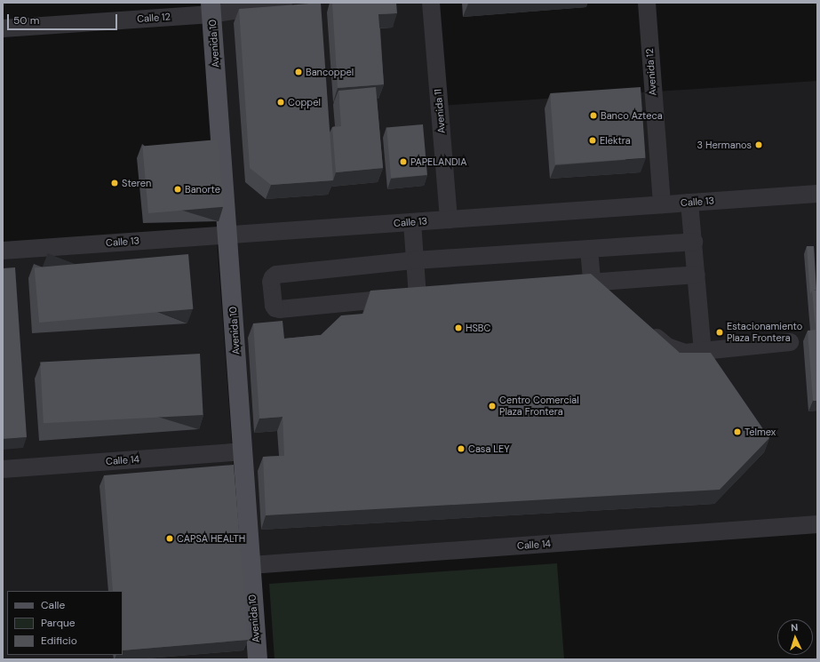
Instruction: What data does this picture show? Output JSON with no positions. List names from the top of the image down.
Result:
{
  "streets": {
    "main road": ["Avenida 10"],
    "street": [
      "Calle 12",
      "Avenida 12",
      "Avenida 11",
      "Calle 13",
      "Calle 14"
    ]
  },
  "crossings": [
    ["Calle 12", "Avenida 10"],
    ["Avenida 10", "Calle 13"],
    ["Avenida 10", "Calle 14"],
    ["Avenida 12", "Calle 13"],
    ["Avenida 11", "Calle 13"]
  ],
  "places": [
    "Bancoppel",
    "Coppel",
    "Banco Azteca",
    "Elektra",
    "3 Hermanos",
    "PAPELANDIA",
    "Steren",
    "Banorte",
    "HSBC",
    "Estacionamiento Plaza Frontera",
    "Centro Comercial Plaza Frontera",
    "Telmex",
    "Casa LEY",
    "CAPSA HEALTH"
  ],
  "legend": ["Calle", "Parque", "Edificio"],
  "scale_bar": "50 m",
  "north": "top"
}
